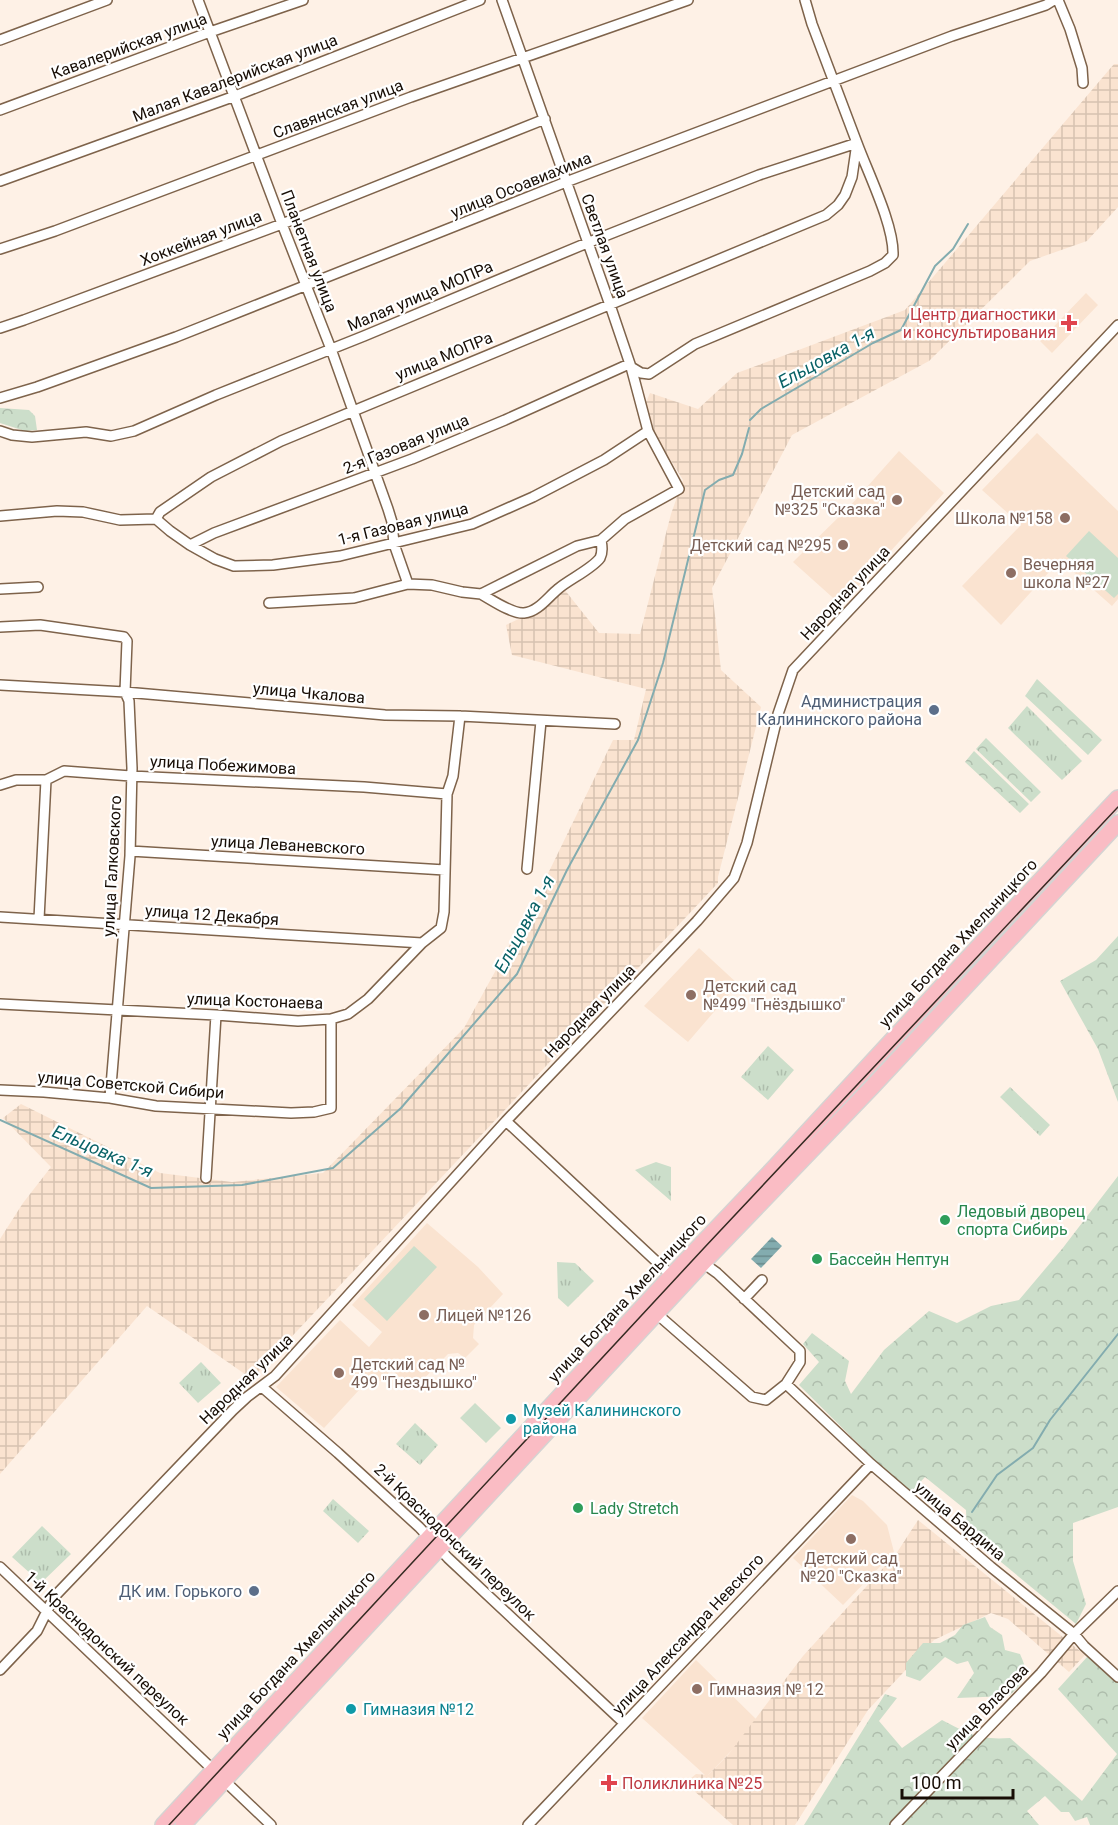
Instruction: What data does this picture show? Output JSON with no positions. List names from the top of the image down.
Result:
{
  "streets": {
    "highway": ["улица Богдана Хмельницкого"],
    "street": [
      "Кавалерийская улица",
      "Малая Кавалерийская улица",
      "Славянская улица",
      "улица Осоавиахима",
      "Хоккейная улица",
      "Светлая улица",
      "Планетная улица",
      "Малая улица МОПРа",
      "улица МОПРа",
      "2-я Газовая улица",
      "1-я Газовая улица",
      "Народная улица",
      "улица Чкалова",
      "улица Побежимова",
      "улица Леваневского",
      "улица Галковского",
      "улица 12 Декабря",
      "улица Костонаева",
      "улица Советской Сибири",
      "улица Бардина",
      "2-й Краснодонский переулок",
      "улица Александра Невского",
      "1-й Краснодонский переулок",
      "улица Власова"
    ]
  },
  "crossings": [
    ["Кавалерийская улица", "Планетная улица"],
    ["Малая Кавалерийская улица", "Планетная улица"],
    ["Славянская улица", "Светлая улица"],
    ["Славянская улица", "Планетная улица"],
    ["улица Осоавиахима", "Светлая улица"],
    ["улица Осоавиахима", "Планетная улица"],
    ["Хоккейная улица", "Светлая улица"],
    ["Хоккейная улица", "Планетная улица"],
    ["Светлая улица", "Малая улица МОПРа"],
    ["Светлая улица", "улица МОПРа"],
    ["Светлая улица", "2-я Газовая улица"],
    ["Планетная улица", "Малая улица МОПРа"],
    ["Планетная улица", "улица МОПРа"],
    ["Планетная улица", "2-я Газовая улица"],
    ["Планетная улица", "1-я Газовая улица"],
    ["Малая улица МОПРа", "улица МОПРа"],
    ["Малая улица МОПРа", "2-я Газовая улица"],
    ["улица МОПРа", "2-я Газовая улица"],
    ["улица МОПРа", "1-я Газовая улица"],
    ["2-я Газовая улица", "1-я Газовая улица"],
    ["Народная улица", "2-й Краснодонский переулок"],
    ["Народная улица", "1-й Краснодонский переулок"],
    ["улица Чкалова", "улица Галковского"],
    ["улица Чкалова", "улица Костонаева"],
    ["улица Побежимова", "улица Галковского"],
    ["улица Побежимова", "улица Костонаева"],
    ["улица Леваневского", "улица Галковского"],
    ["улица Леваневского", "улица Костонаева"],
    ["улица Галковского", "улица 12 Декабря"],
    ["улица Галковского", "улица Костонаева"],
    ["улица Галковского", "улица Советской Сибири"],
    ["улица 12 Декабря", "улица Костонаева"],
    ["улица Богдана Хмельницкого", "2-й Краснодонский переулок"],
    ["улица Богдана Хмельницкого", "1-й Краснодонский переулок"],
    ["улица Костонаева", "улица Советской Сибири"],
    ["улица Бардина", "улица Александра Невского"],
    ["улица Бардина", "улица Власова"],
    ["2-й Краснодонский переулок", "улица Александра Невского"]
  ],
  "water": ["Ельцовка 1-я"],
  "places": {
    "health": ["Центр диагностики и консультирования", "Поликлиника №25"],
    "other": [
      "Детский сад №325 \"Сказка\"",
      "Школа №158",
      "Детский сад №295",
      "Вечерняя школа №27",
      "Администрация Калининского района",
      "Детский сад №499 \"Гнёздышко\"",
      "Ледовый дворец спорта Сибирь",
      "Бассейн Нептун",
      "Лицей №126",
      "Детский сад № 499 \"Гнездышко\"",
      "Музей Калининского района",
      "Lady Stretch",
      "Детский сад №20 \"Сказка\"",
      "ДК им. Горького",
      "Гимназия № 12",
      "Гимназия №12"
    ]
  },
  "scale_bar": "100 m"
}
